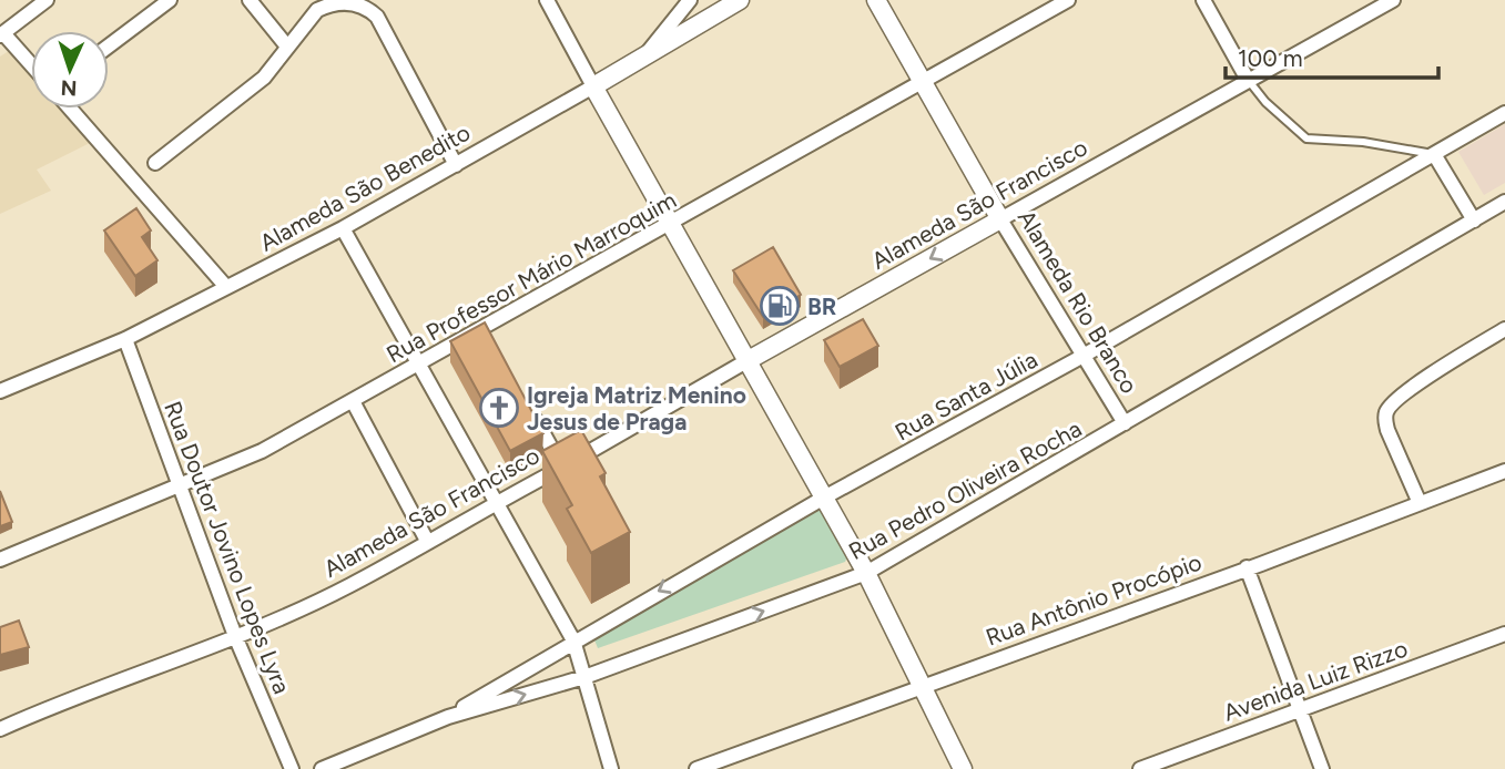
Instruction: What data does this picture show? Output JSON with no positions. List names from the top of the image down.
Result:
{
  "streets": {
    "street": [
      "Alameda São Benedito",
      "Alameda São Francisco",
      "Rua Professor Mário Marroquim",
      "Alameda Rio Branco",
      "Rua Santa Júlia",
      "Rua Pedro Oliveira Rocha",
      "Rua Doutor Jovino Lopes Lyra",
      "Rua Antônio Procópio",
      "Avenida Luiz Rizzo"
    ]
  },
  "crossings": [
    ["Alameda São Benedito", "Rua Doutor Jovino Lopes Lyra"],
    ["Alameda São Francisco", "Alameda Rio Branco"],
    ["Alameda São Francisco", "Rua Doutor Jovino Lopes Lyra"],
    ["Rua Professor Mário Marroquim", "Alameda Rio Branco"],
    ["Rua Professor Mário Marroquim", "Rua Doutor Jovino Lopes Lyra"],
    ["Alameda Rio Branco", "Rua Santa Júlia"],
    ["Alameda Rio Branco", "Rua Pedro Oliveira Rocha"],
    ["Rua Santa Júlia", "Rua Pedro Oliveira Rocha"]
  ],
  "places": {
    "fuel station": ["BR"],
    "church": ["Igreja Matriz Menino Jesus de Praga"]
  },
  "scale_bar": "100 m",
  "north": "bottom"
}
